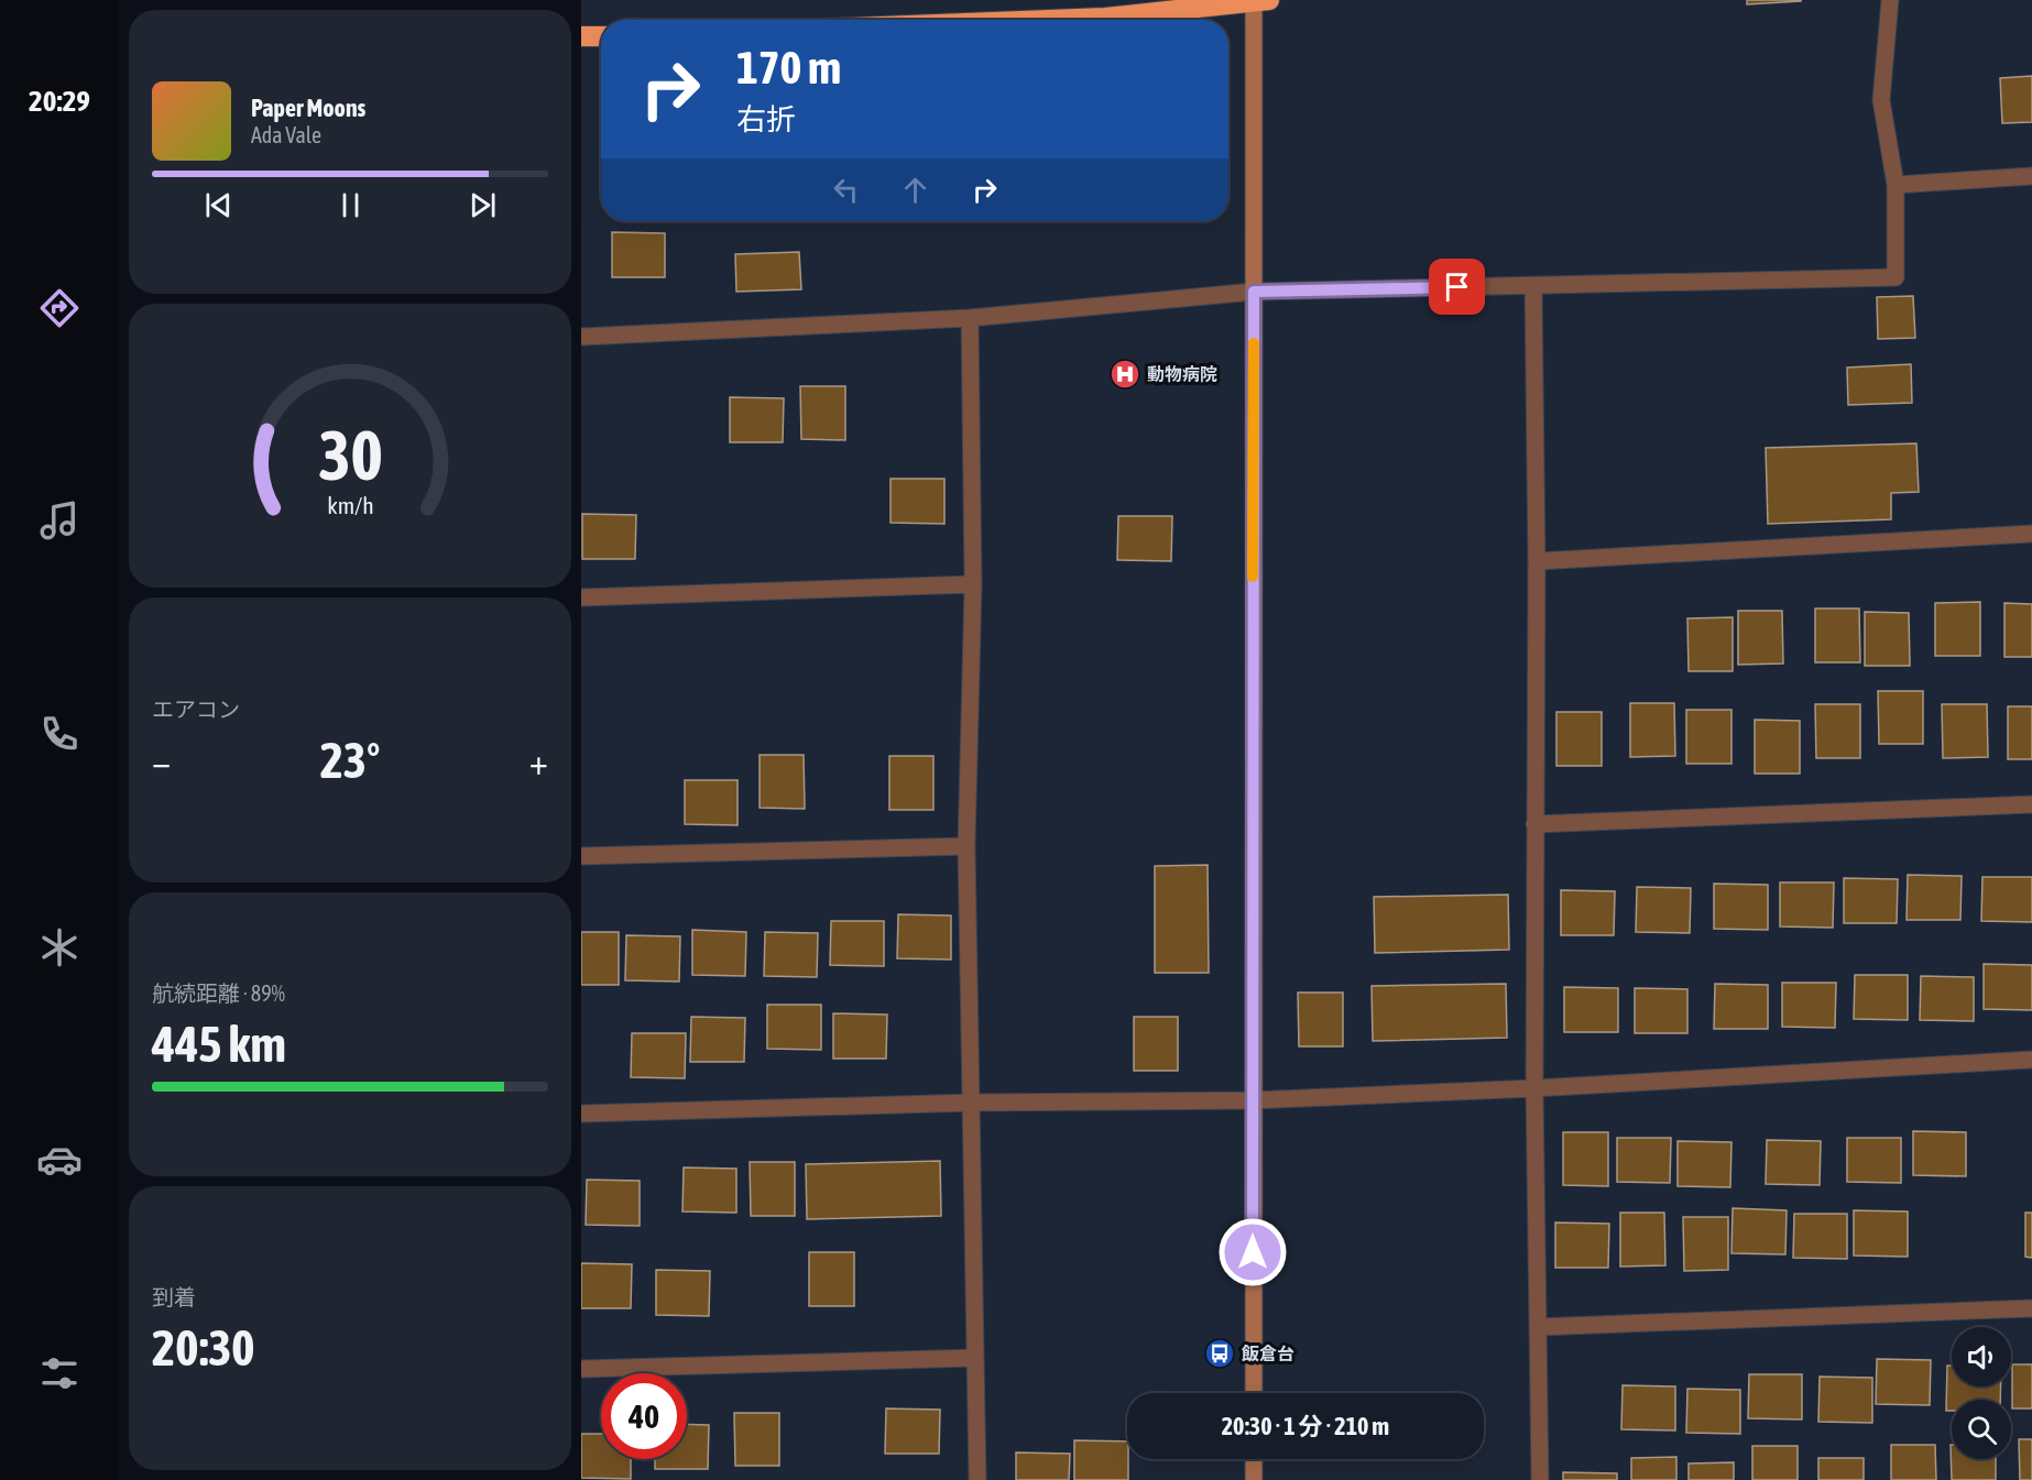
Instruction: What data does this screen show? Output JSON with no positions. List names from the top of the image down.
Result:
{
  "places": {
    "hospital": ["動物病院"],
    "bus stop": ["飯倉台"]
  },
  "page": {
    "tabs": "20:29",
    "turn": ["170 m", "右折"],
    "song": ["Paper Moons", "Ada Vale"],
    "tile": [
      "エアコン",
      ["航続距離 · 89%", "445 km"],
      ["到着", "20:30"]
    ],
    "heat": ["−", "23°", "+"],
    "limit": "40",
    "trip": "20:30 · 1 分 · 210 m",
    "gauge": ["30", "km/h"]
  }
}
